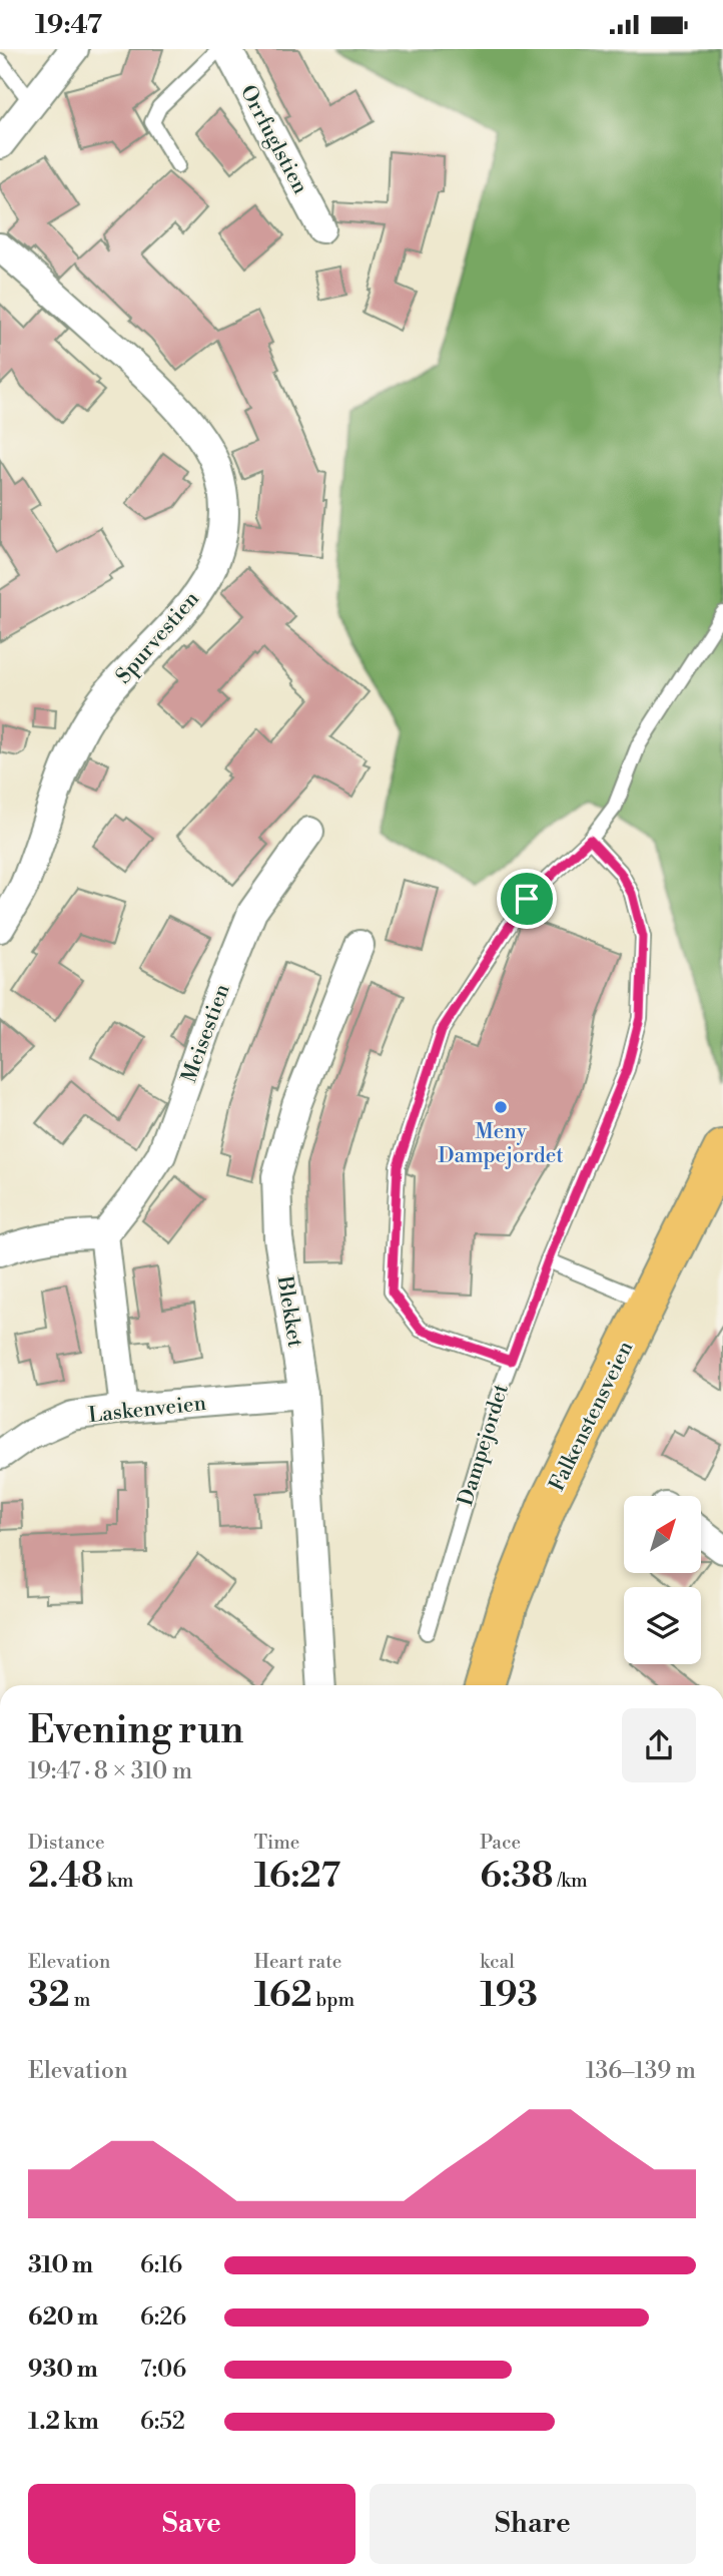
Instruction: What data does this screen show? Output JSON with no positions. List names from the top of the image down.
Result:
{
  "streets": {
    "main road": ["Falkenstensveien"],
    "street": [
      "Orrfuglstien",
      "Spurvestien",
      "Meisestien",
      "Blekket",
      "Laskenveien"
    ],
    "lane": ["Dampejordet"]
  },
  "crossings": [
    ["Blekket", "Laskenveien"]
  ],
  "places": ["Meny Dampejordet"],
  "north": "top right",
  "page": {
    "status": "19:47",
    "heading": ["Evening run", "19:47 · 8 × 310 m"],
    "stats": [
      ["Distance", "2.48 km"],
      ["Time", "16:27"],
      ["Pace", "6:38 /km"],
      ["Elevation", "32 m"],
      ["Heart rate", "162 bpm"],
      ["kcal", "193"]
    ],
    "chart": ["Elevation", "136–139 m"],
    "list": [
      {
        "name": "310 m",
        "note": "6:16"
      },
      {
        "name": "620 m",
        "note": "6:26"
      },
      {
        "name": "930 m",
        "note": "7:06"
      },
      {
        "name": "1.2 km",
        "note": "6:52"
      }
    ],
    "buttons": ["Save", "Share"]
  }
}
